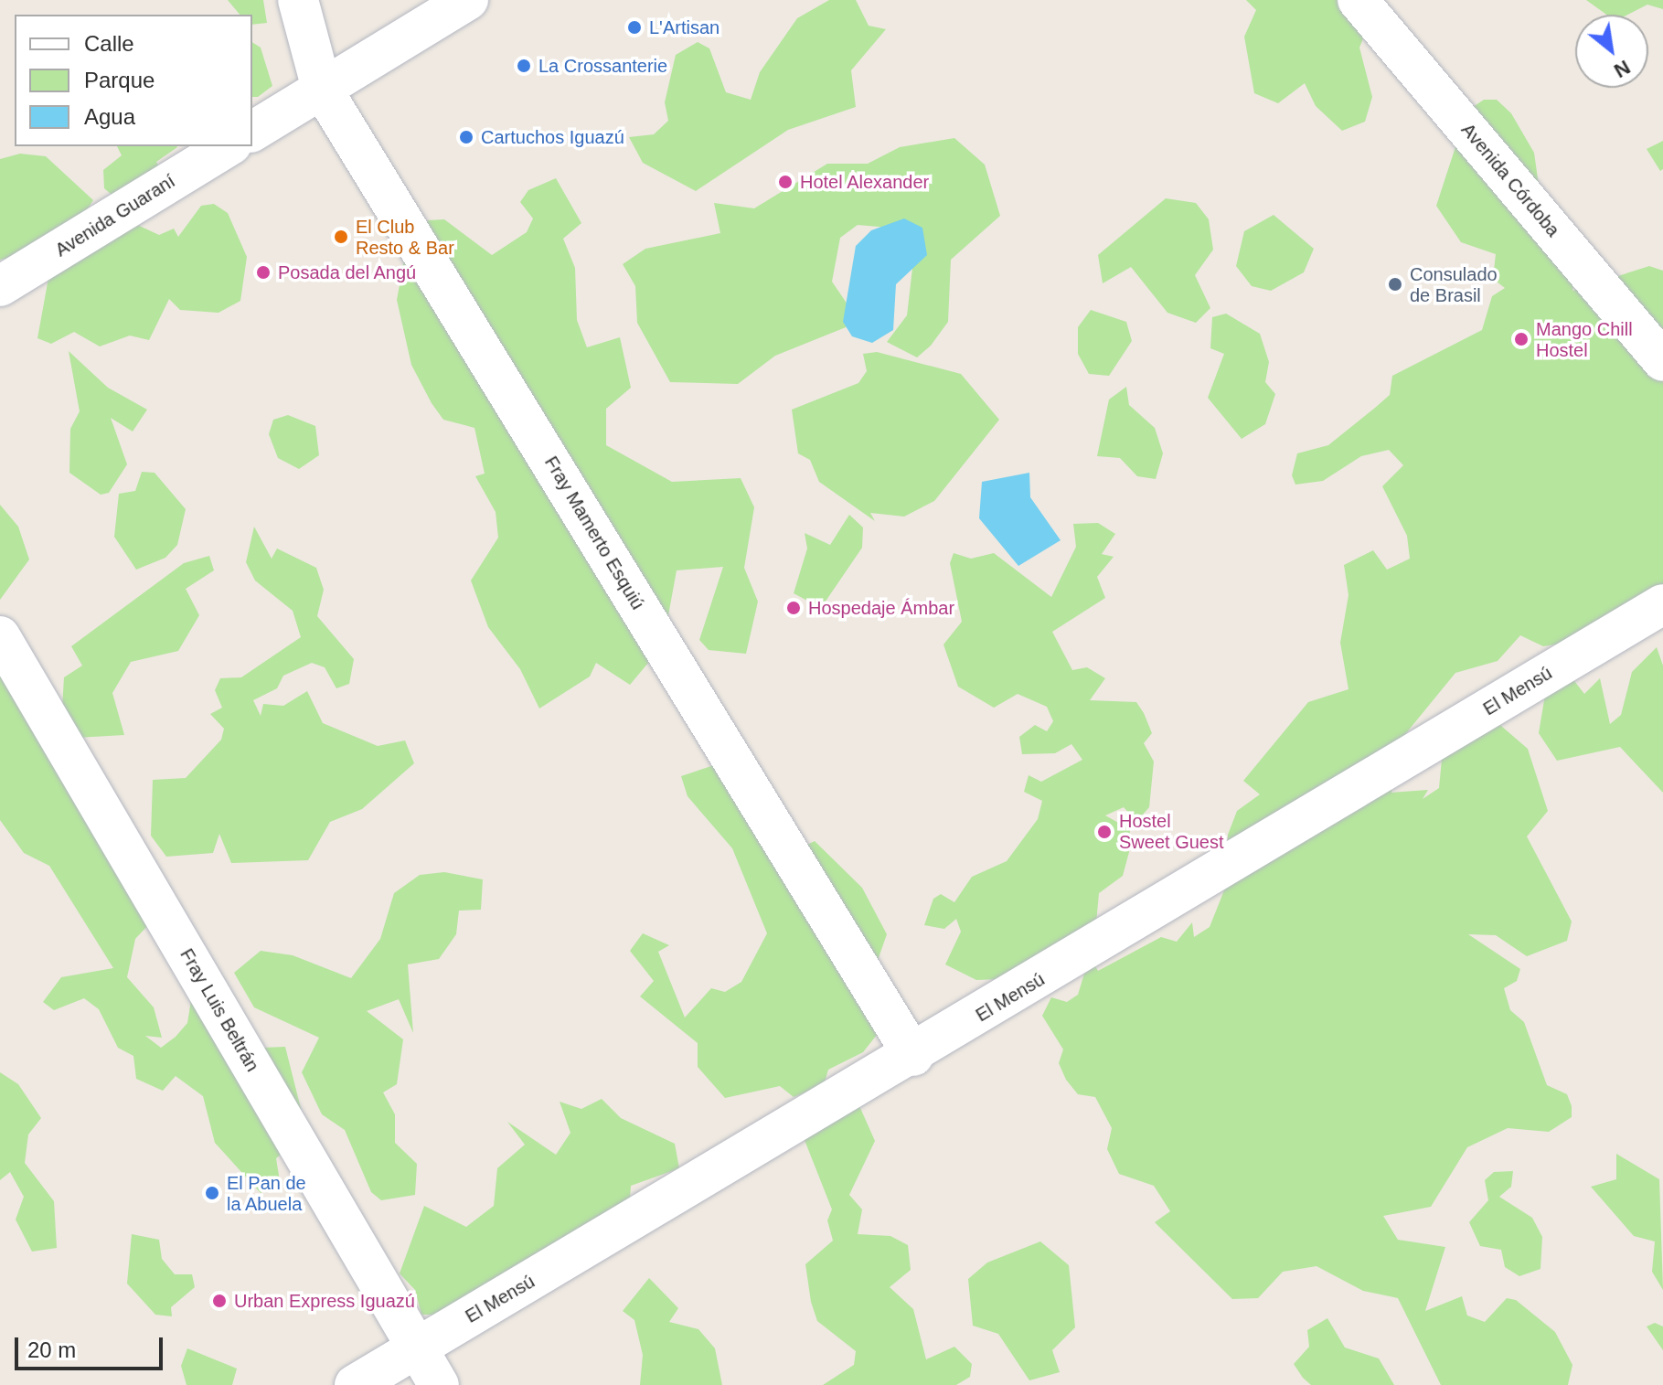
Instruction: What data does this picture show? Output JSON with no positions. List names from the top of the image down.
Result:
{
  "streets": {
    "street": [
      "Avenida Córdoba",
      "Avenida Guaraní",
      "Fray Mamerto Esquiú",
      "El Mensú",
      "Fray Luis Beltrán"
    ]
  },
  "crossings": [
    ["Fray Mamerto Esquiú", "El Mensú"],
    ["El Mensú", "Fray Luis Beltrán"]
  ],
  "places": [
    "L'Artisan",
    "La Crossanterie",
    "Cartuchos Iguazú",
    "Hotel Alexander",
    "El Club Resto & Bar",
    "Posada del Angú",
    "Consulado de Brasil",
    "Mango Chill Hostel",
    "Hospedaje Ámbar",
    "Hostel Sweet Guest",
    "El Pan de la Abuela",
    "Urban Express Iguazú"
  ],
  "legend": ["Calle", "Parque", "Agua"],
  "scale_bar": "20 m",
  "north": "bottom right"
}
